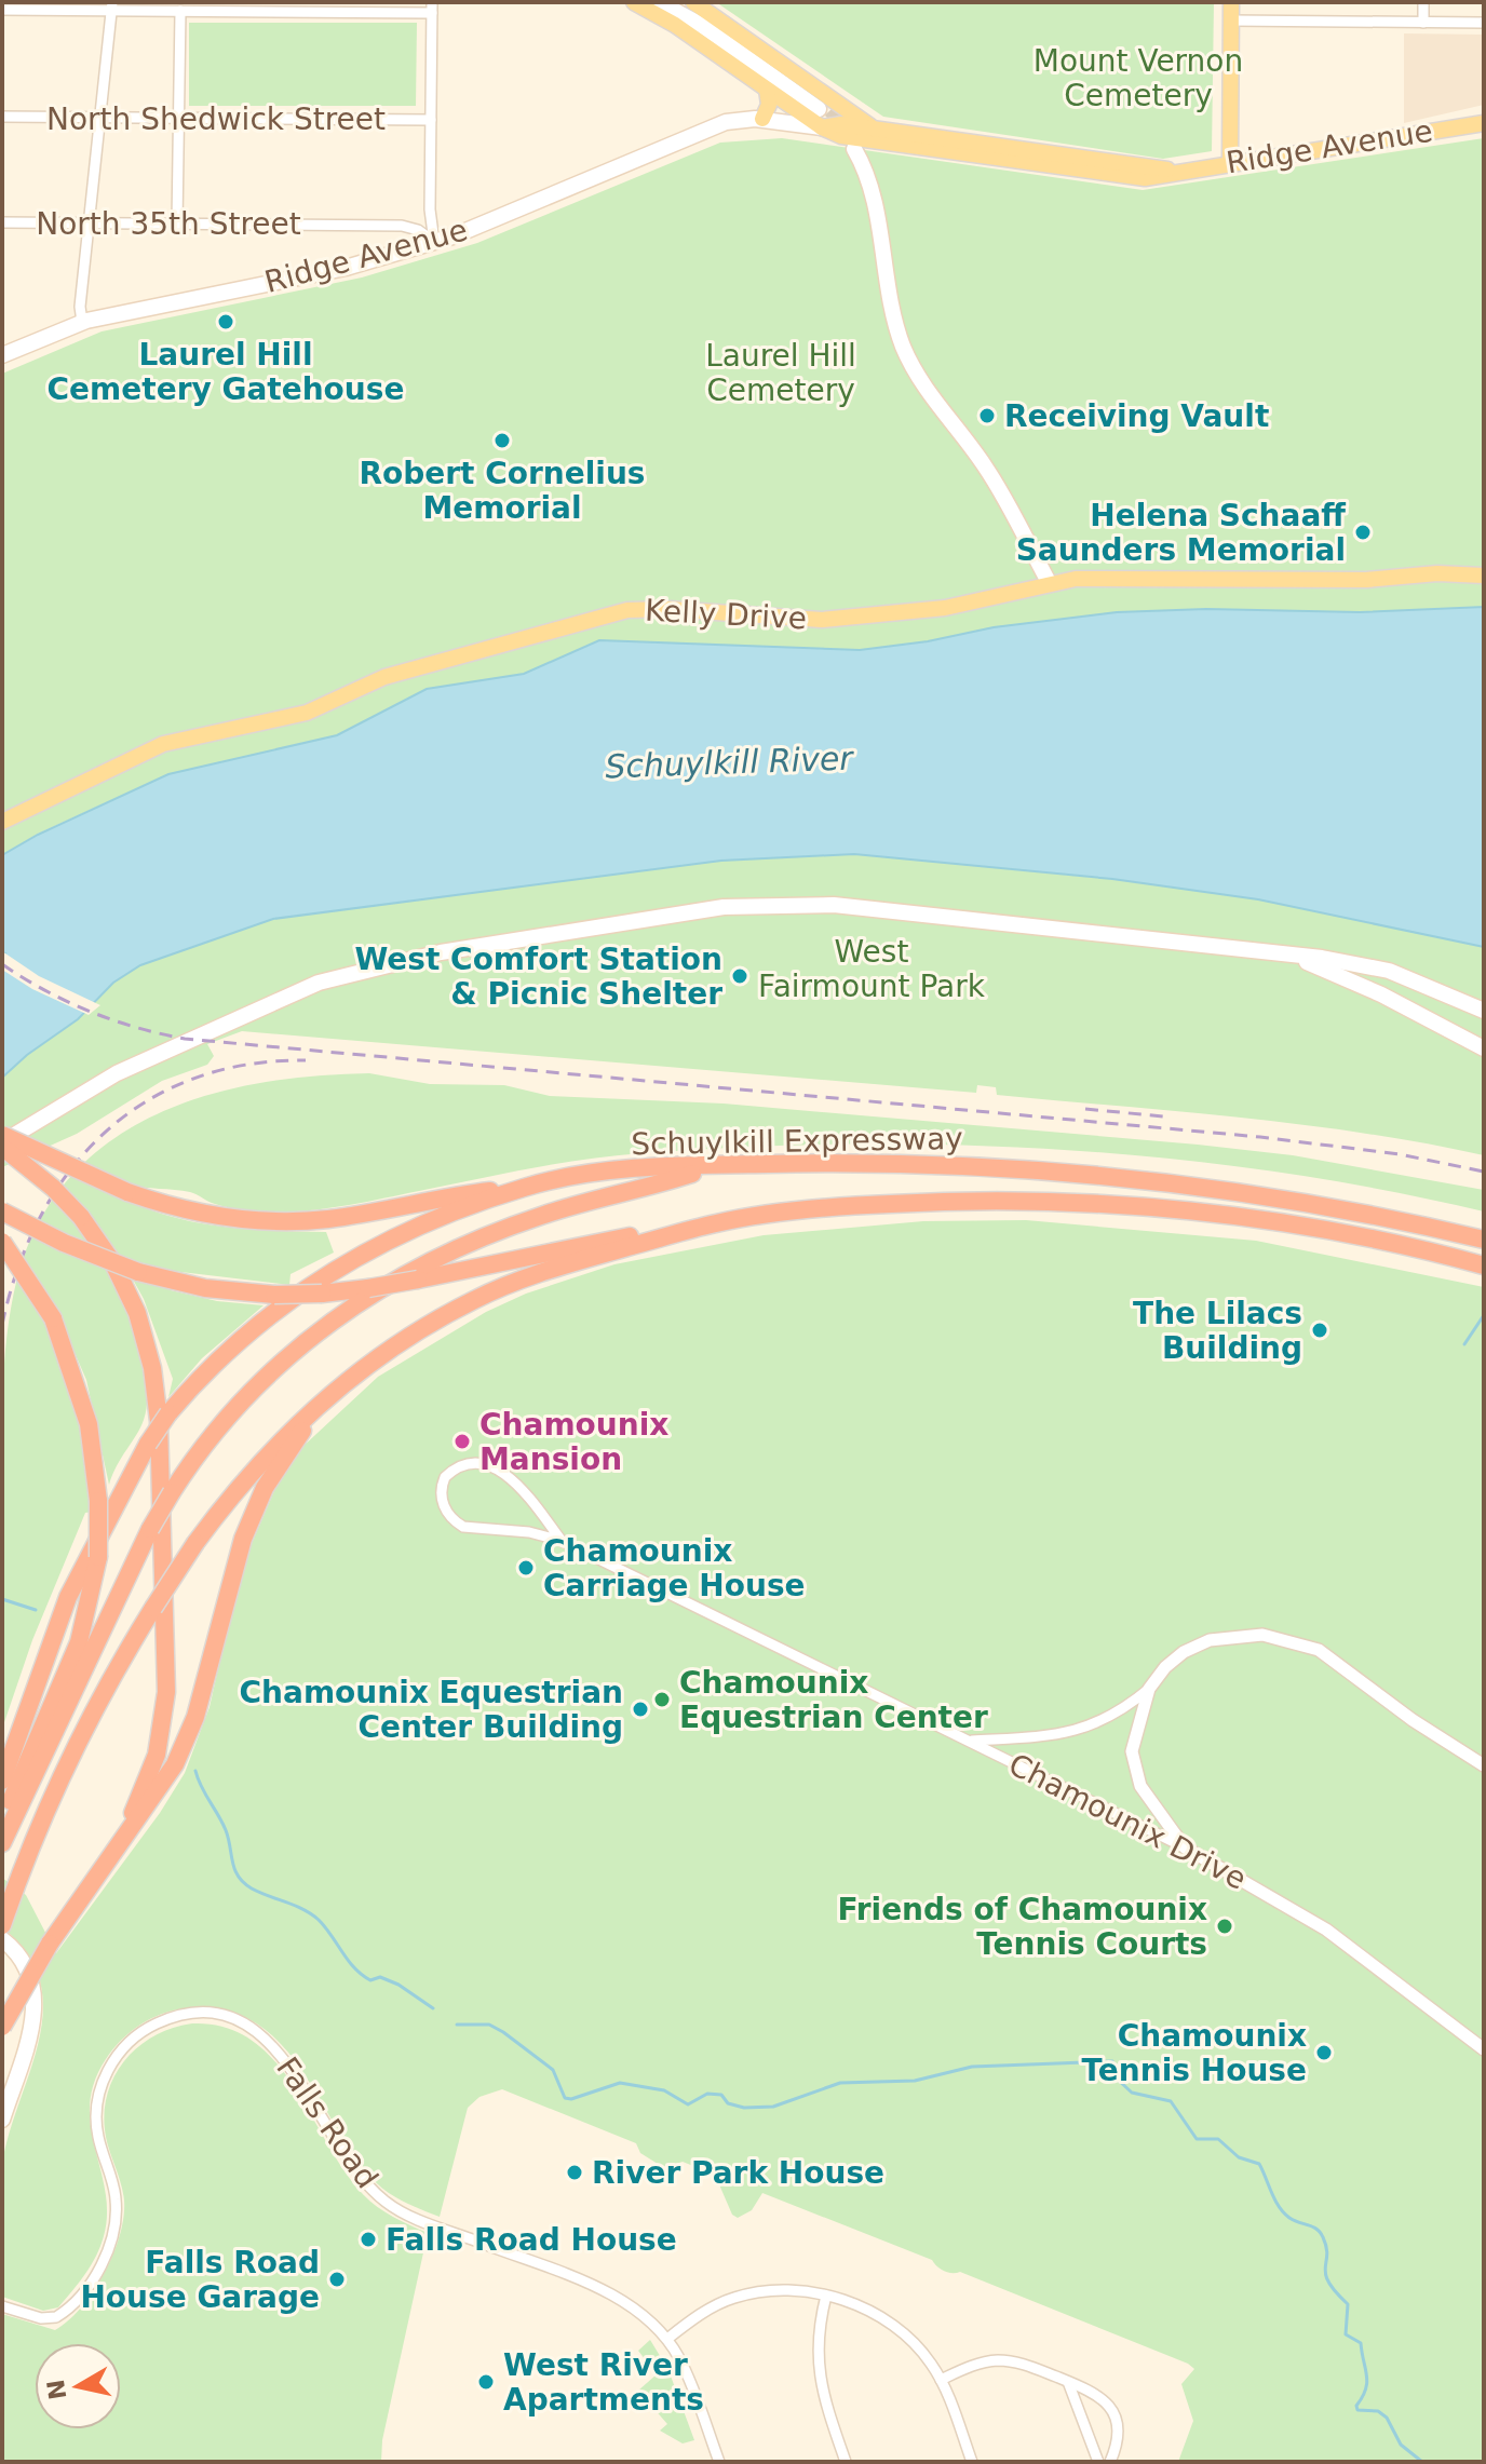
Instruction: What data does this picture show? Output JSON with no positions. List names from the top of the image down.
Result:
{
  "streets": {
    "highway": ["Schuylkill Expressway"],
    "main road": ["Ridge Avenue", "Kelly Drive"],
    "street": [
      "North Shedwick Street",
      "North 35th Street",
      "Chamounix Drive",
      "Falls Road"
    ]
  },
  "crossings": [
    ["Ridge Avenue", "North 35th Street"]
  ],
  "water": ["Schuylkill River"],
  "parks": ["Mount Vernon Cemetery", "Laurel Hill Cemetery", "West Fairmount Park"],
  "places": [
    "Laurel Hill Cemetery Gatehouse",
    "Receiving Vault",
    "Robert Cornelius Memorial",
    "Helena Schaaff Saunders Memorial",
    "West Comfort Station & Picnic Shelter",
    "The Lilacs Building",
    "Chamounix Mansion",
    "Chamounix Carriage House",
    "Chamounix Equestrian Center",
    "Chamounix Equestrian Center Building",
    "Friends of Chamounix Tennis Courts",
    "Chamounix Tennis House",
    "River Park House",
    "Falls Road House",
    "Falls Road House Garage",
    "West River Apartments"
  ],
  "north": "left"
}
